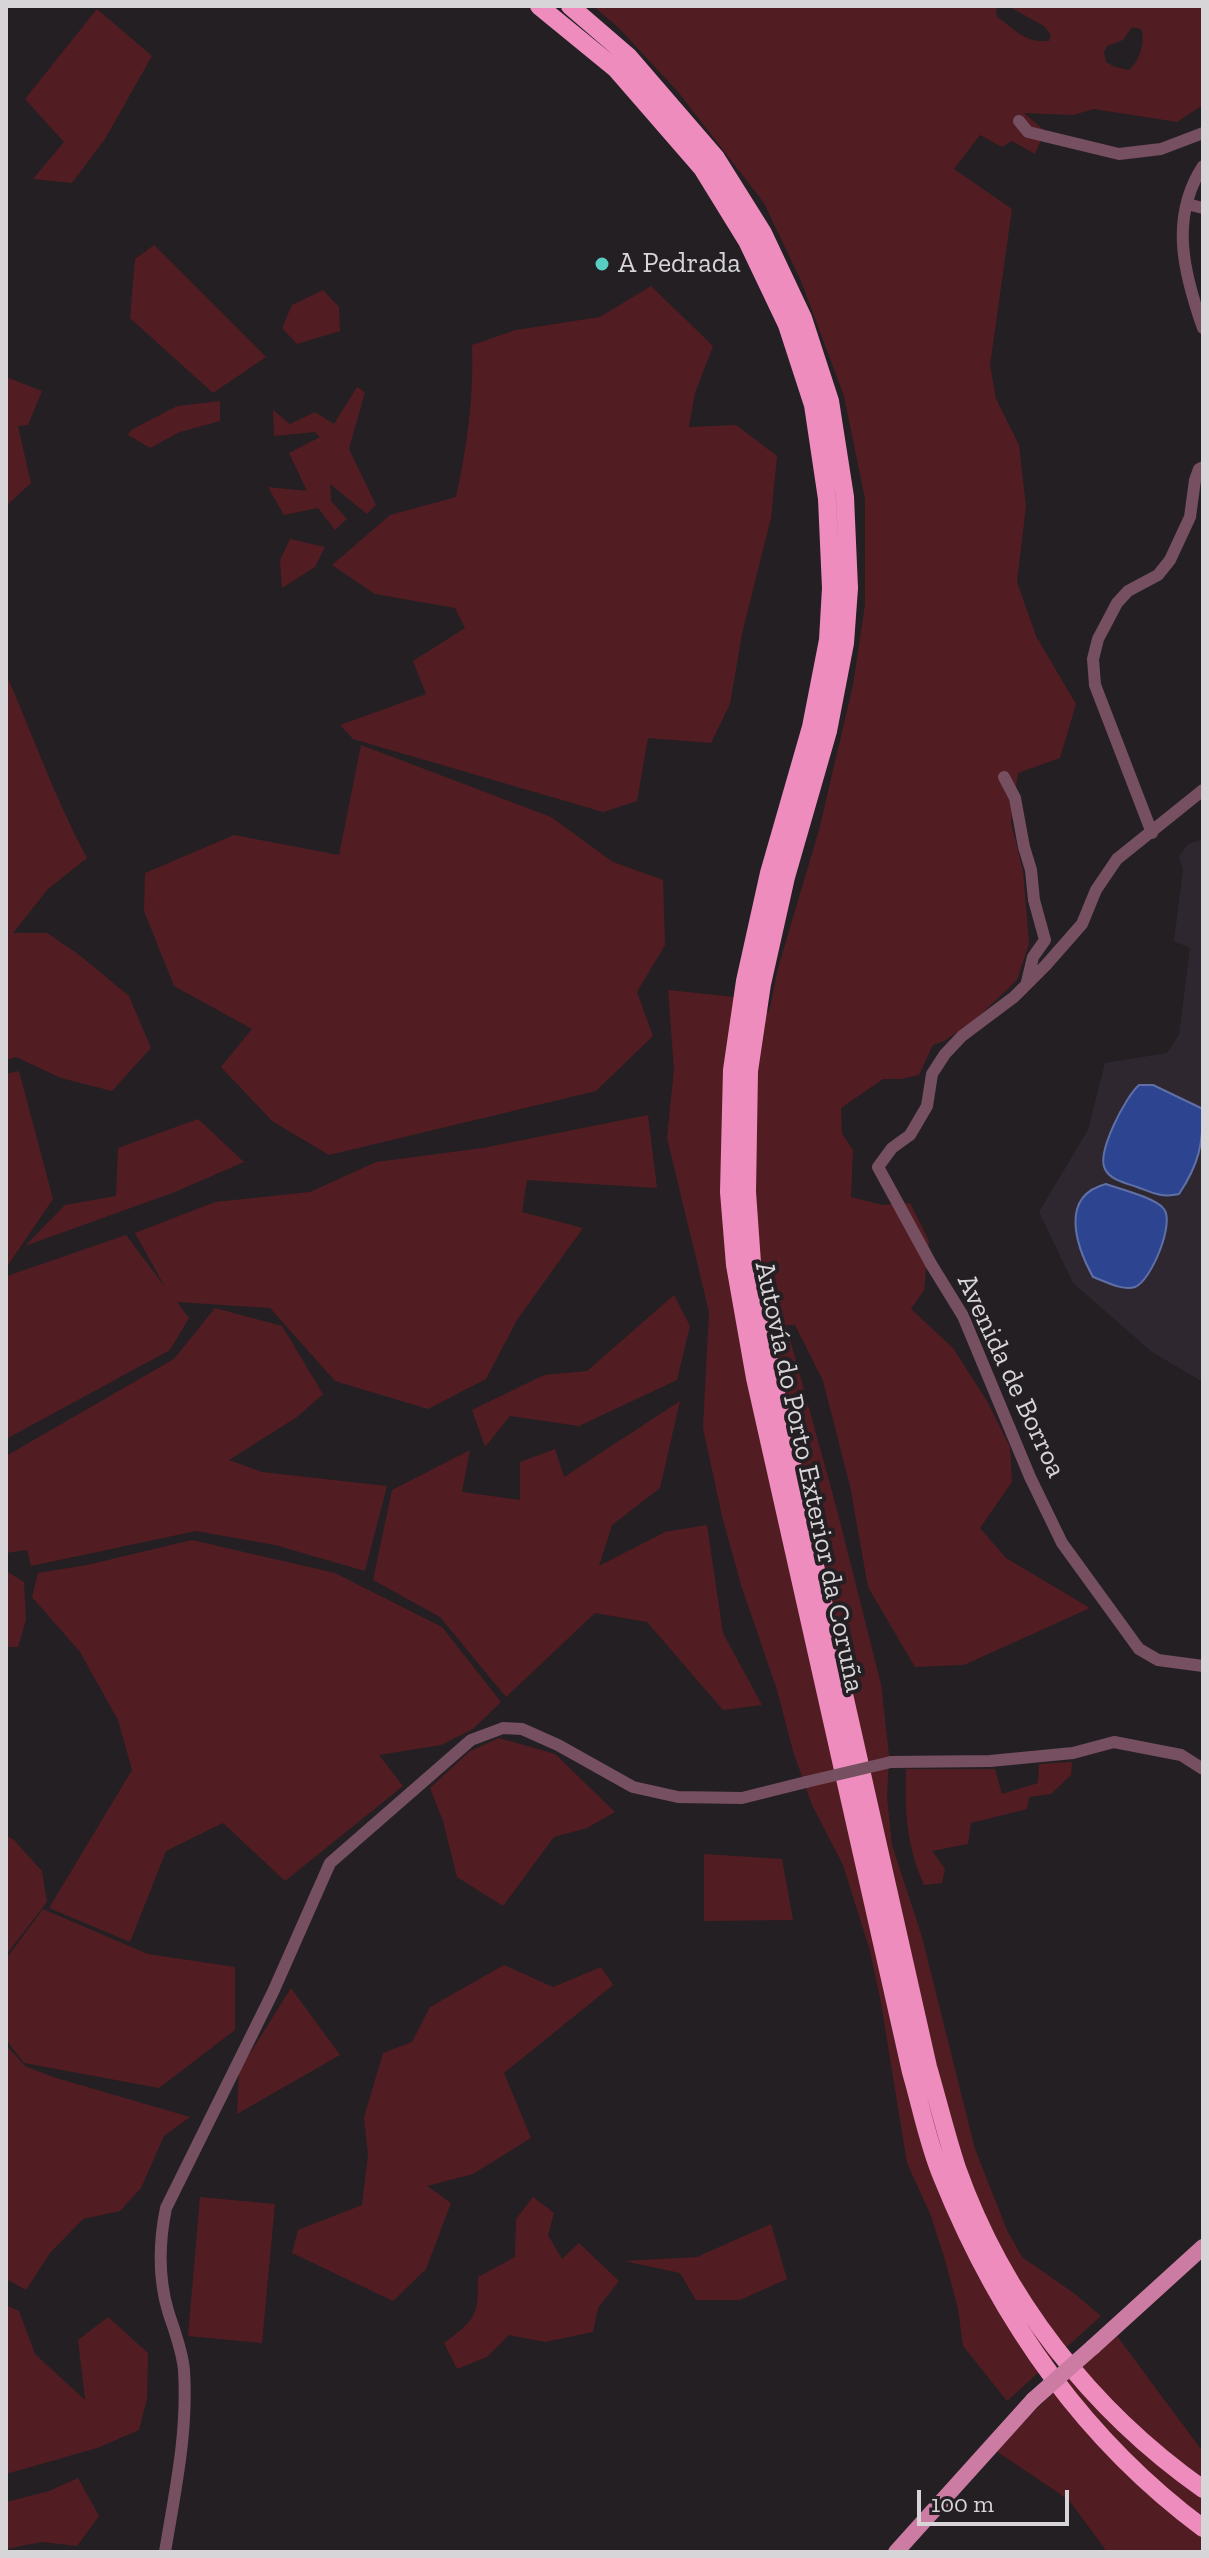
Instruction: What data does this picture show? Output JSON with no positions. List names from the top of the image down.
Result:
{
  "streets": {
    "highway": ["Autovía do Porto Exterior da Coruña"],
    "street": ["Avenida de Borroa"]
  },
  "places": ["A Pedrada"],
  "scale_bar": "100 m"
}
